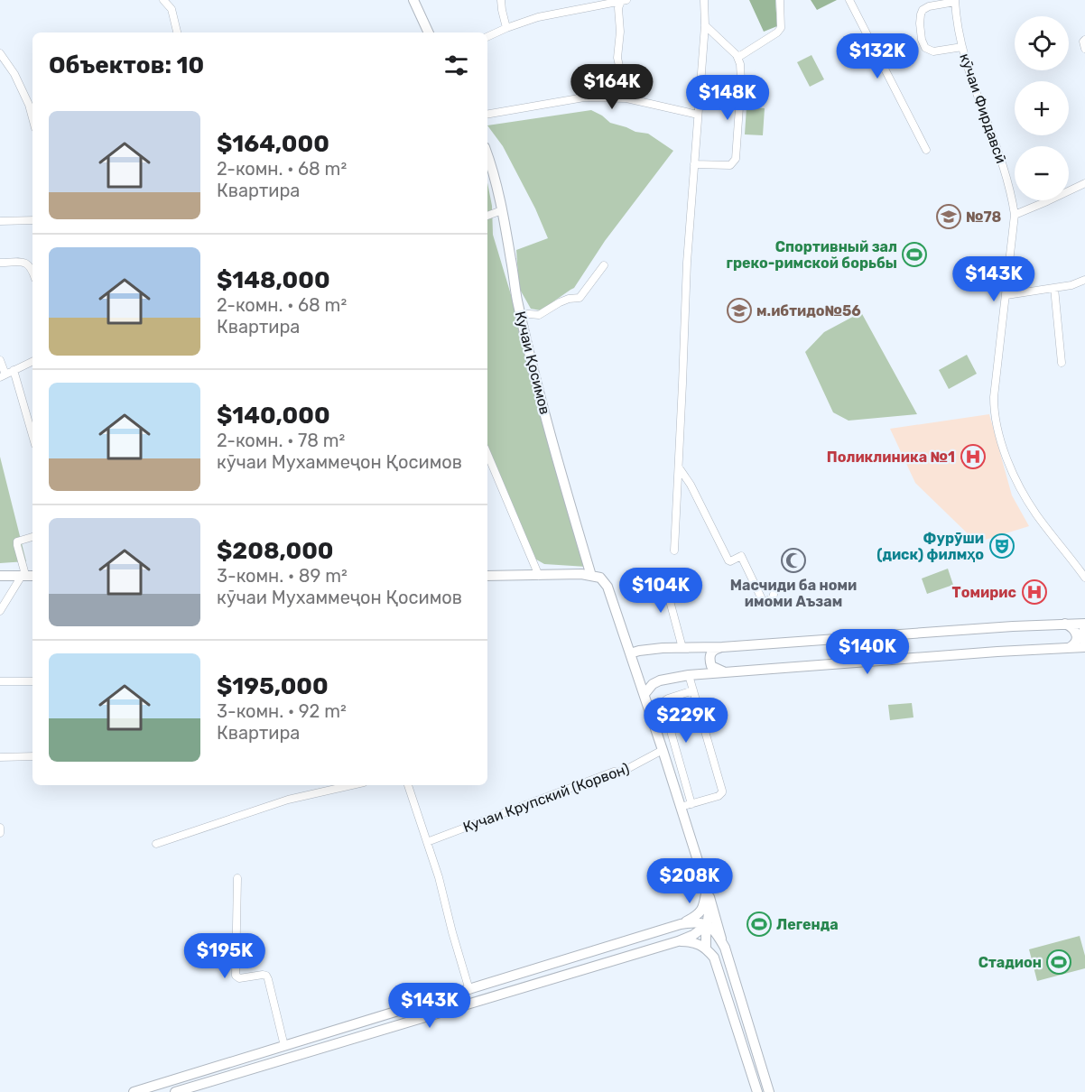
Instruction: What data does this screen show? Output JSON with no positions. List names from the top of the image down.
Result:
{
  "streets": {
    "street": ["кӯчаи Фирдавсӣ", "Кучаи Қосимов", "Кучаи Крупский (Корвон)"]
  },
  "places": {
    "school or university": ["№78", "м.ибтидо№56"],
    "sports": ["Спортивный зал греко-римской борьбы", "Легенда", "Стадион"],
    "hospital": ["Поликлиника №1", "Томирис"],
    "theatre": ["Фурӯши (диск) филмҳо"],
    "mosque": ["Масчиди ба номи имоми Аъзам"]
  },
  "page": {
    "map_buttons": ["+", "−"],
    "heading": "Объектов: 10",
    "price": [
      "$132K",
      "$164K",
      "$148K",
      "$143K",
      "$104K",
      "$140K",
      "$229K",
      "$208K",
      "$195K",
      "$143K"
    ],
    "list": [
      {
        "name": "$164,000",
        "note": "2-комн. · 68 m² · Квартира"
      },
      {
        "name": "$148,000",
        "note": "2-комн. · 68 m² · Квартира"
      },
      {
        "name": "$140,000",
        "note": "2-комн. · 78 m² · кӯчаи Мухаммеҷон Қосимов"
      },
      {
        "name": "$208,000",
        "note": "3-комн. · 89 m² · кӯчаи Мухаммеҷон Қосимов"
      },
      {
        "name": "$195,000",
        "note": "3-комн. · 92 m² · Квартира"
      }
    ]
  }
}
